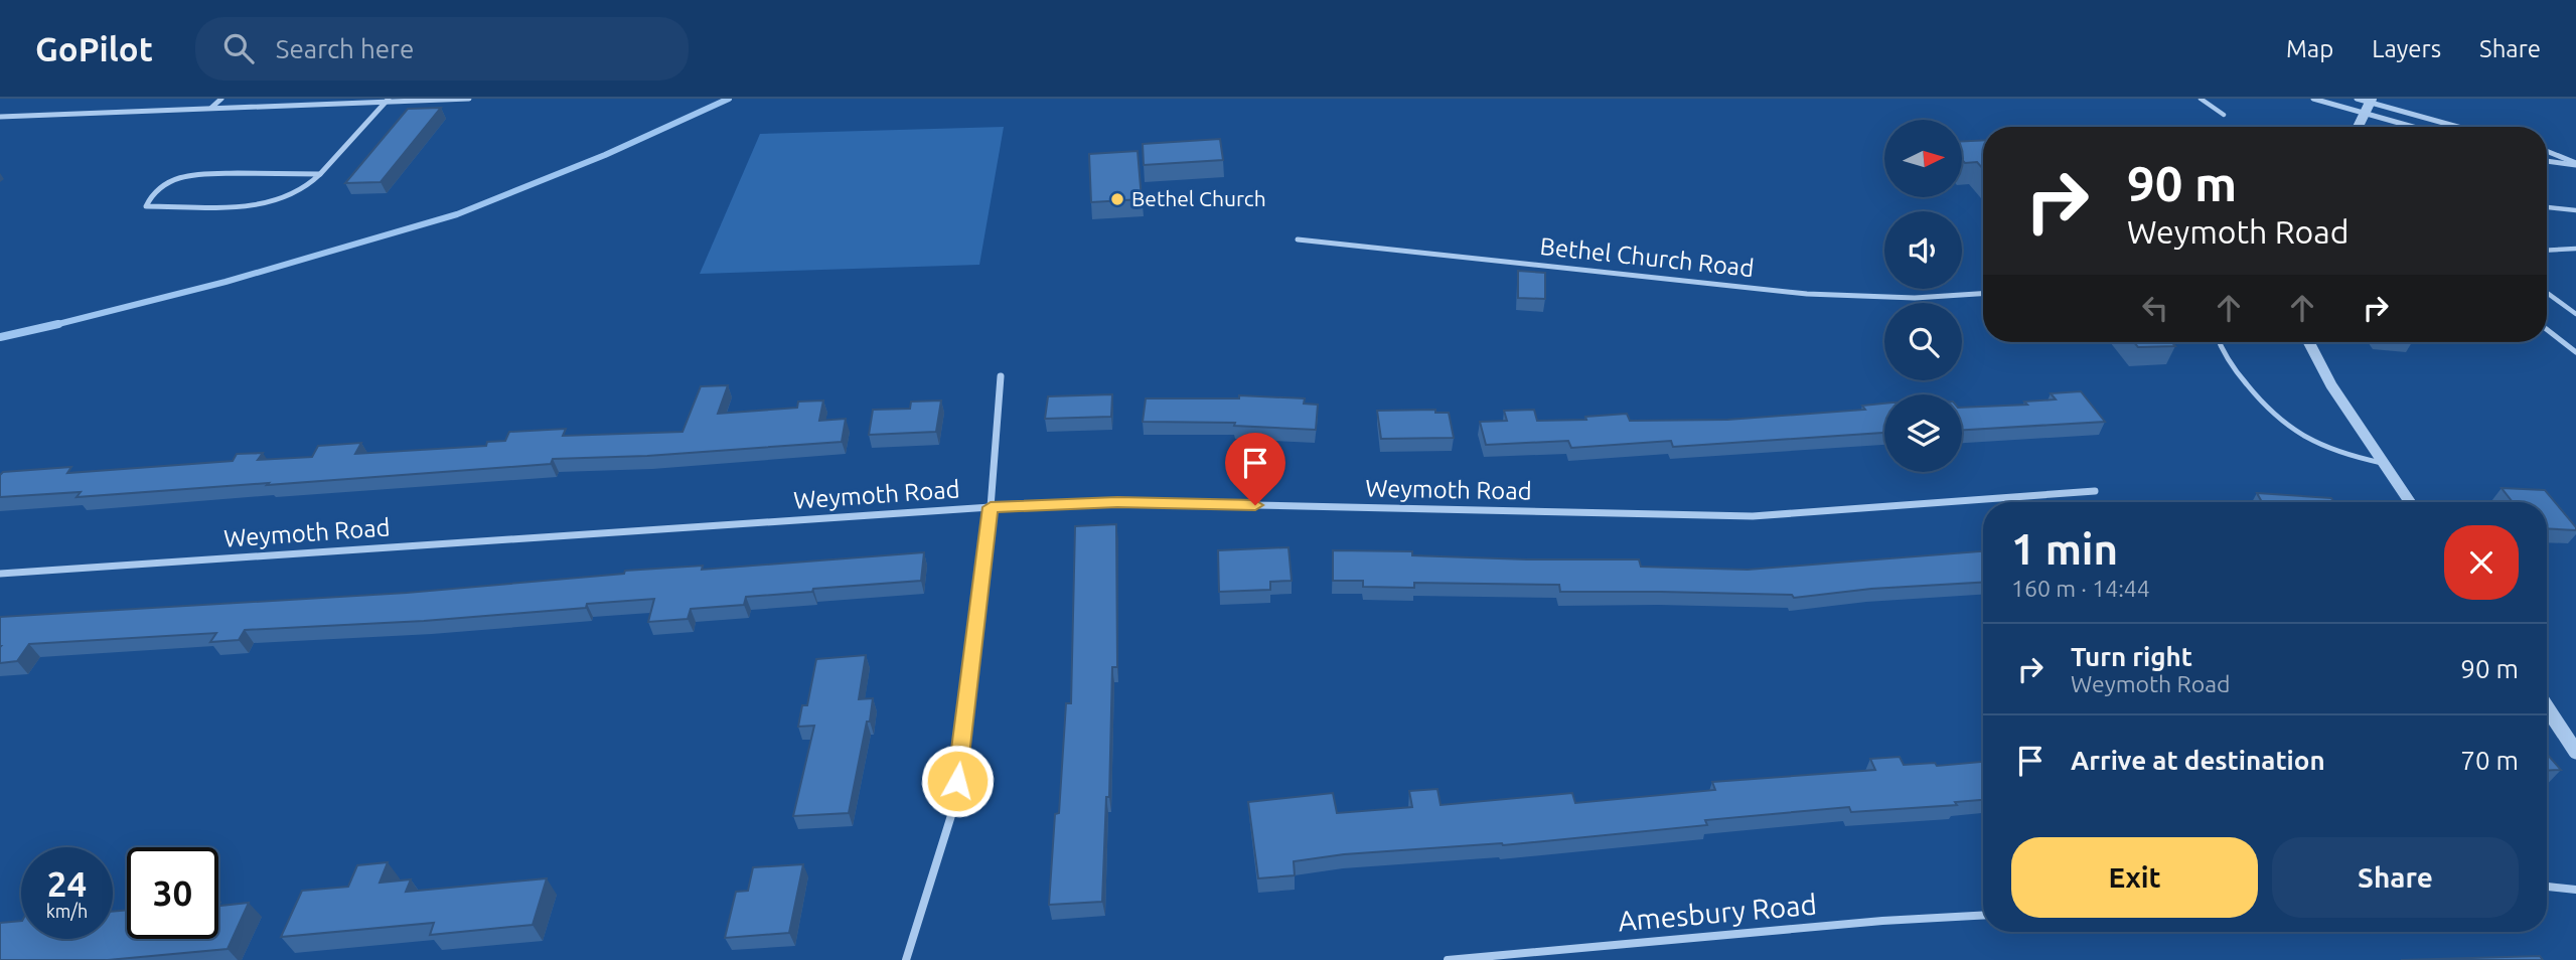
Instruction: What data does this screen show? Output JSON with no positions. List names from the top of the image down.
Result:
{
  "streets": {
    "street": ["Bethel Church Road", "Weymoth Road", "Amesbury Road"]
  },
  "places": ["Bethel Church"],
  "north": "right",
  "page": {
    "header": "GoPilot",
    "search": "Search here",
    "nav": ["Map", "Layers", "Share"],
    "turn": ["90 m", "Weymoth Road"],
    "heading": ["1 min", "160 m · 14:44"],
    "list": [
      {
        "name": "Turn right",
        "note": "Weymoth Road",
        "value": "90 m"
      },
      {
        "name": "Arrive at destination",
        "value": "70 m"
      }
    ],
    "buttons": ["Exit", "Share"],
    "speed": "24 km/h",
    "limit": "30"
  }
}
